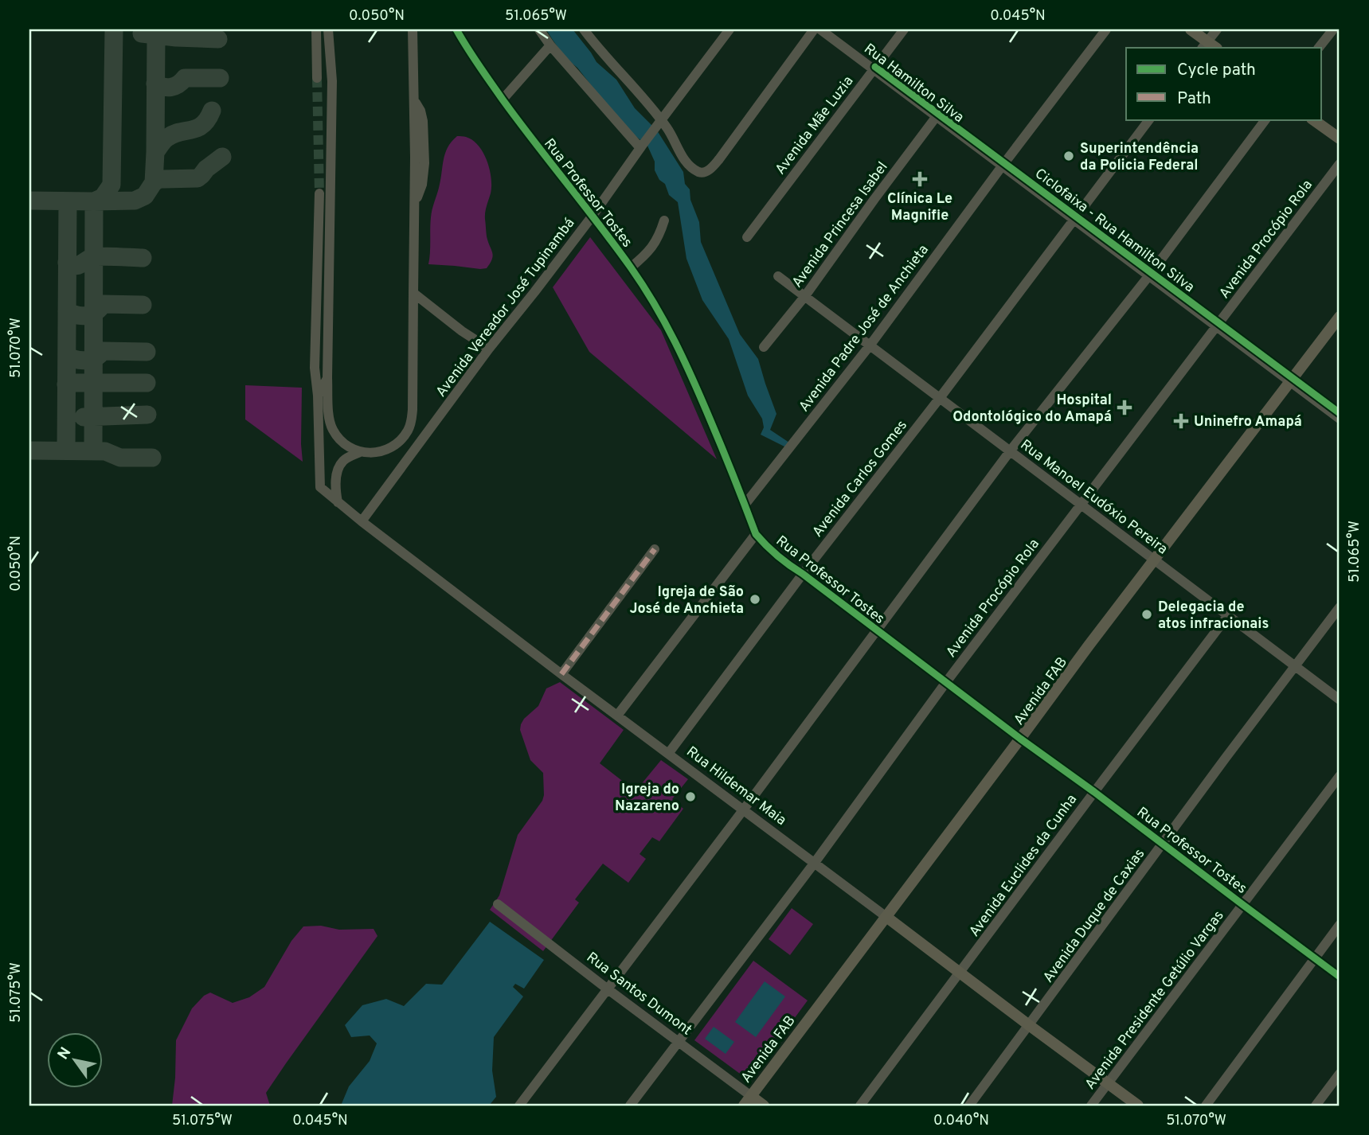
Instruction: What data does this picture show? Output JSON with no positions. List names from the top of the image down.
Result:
{
  "streets": {
    "main road": ["Avenida FAB", "Rua Hildemar Maia", "Rua Santos Dumont"],
    "street": [
      "Rua Hamilton Silva",
      "Avenida Mãe Luzia",
      "Rua Professor Tostes",
      "Avenida Princesa Isabel",
      "Avenida Procópio Rola",
      "Avenida Vereador José Tupinambá",
      "Avenida Padre José de Anchieta",
      "Avenida Carlos Gomes",
      "Rua Manoel Eudóxio Pereira",
      "Avenida Euclides da Cunha",
      "Avenida Duque de Caxias",
      "Avenida Presidente Getúlio Vargas"
    ],
    "cycle path": ["Ciclofaixa - Rua Hamilton Silva"]
  },
  "crossings": [
    ["Rua Hamilton Silva", "Avenida Mãe Luzia"],
    ["Rua Hamilton Silva", "Avenida Princesa Isabel"],
    ["Rua Hamilton Silva", "Avenida Procópio Rola"],
    ["Rua Hamilton Silva", "Avenida Padre José de Anchieta"],
    ["Rua Hamilton Silva", "Avenida Carlos Gomes"],
    ["Rua Hamilton Silva", "Avenida FAB"],
    ["Rua Professor Tostes", "Avenida Procópio Rola"],
    ["Rua Professor Tostes", "Avenida Vereador José Tupinambá"],
    ["Rua Professor Tostes", "Avenida Padre José de Anchieta"],
    ["Rua Professor Tostes", "Avenida Carlos Gomes"],
    ["Rua Professor Tostes", "Avenida FAB"],
    ["Rua Professor Tostes", "Avenida Euclides da Cunha"],
    ["Rua Professor Tostes", "Avenida Duque de Caxias"],
    ["Rua Professor Tostes", "Avenida Presidente Getúlio Vargas"],
    ["Avenida Princesa Isabel", "Rua Manoel Eudóxio Pereira"],
    ["Avenida Procópio Rola", "Rua Manoel Eudóxio Pereira"],
    ["Avenida Procópio Rola", "Rua Hildemar Maia"],
    ["Avenida Procópio Rola", "Rua Santos Dumont"],
    ["Avenida Vereador José Tupinambá", "Rua Hildemar Maia"],
    ["Avenida Padre José de Anchieta", "Rua Manoel Eudóxio Pereira"],
    ["Avenida Carlos Gomes", "Rua Manoel Eudóxio Pereira"],
    ["Avenida Carlos Gomes", "Rua Hildemar Maia"],
    ["Rua Manoel Eudóxio Pereira", "Avenida FAB"],
    ["Rua Manoel Eudóxio Pereira", "Avenida Euclides da Cunha"],
    ["Rua Manoel Eudóxio Pereira", "Avenida Duque de Caxias"],
    ["Avenida FAB", "Rua Hildemar Maia"],
    ["Avenida FAB", "Rua Santos Dumont"],
    ["Rua Hildemar Maia", "Avenida Euclides da Cunha"],
    ["Rua Hildemar Maia", "Avenida Duque de Caxias"],
    ["Rua Hildemar Maia", "Avenida Presidente Getúlio Vargas"]
  ],
  "places": {
    "other": [
      "Superintendência da Policia Federal",
      "Igreja de São José de Anchieta",
      "Delegacia de atos infracionais",
      "Igreja do Nazareno"
    ],
    "health": ["Clínica Le Magnifie", "Hospital Odontológico do Amapá", "Uninefro Amapá"]
  },
  "legend": ["Cycle path", "Path"],
  "north": "top left",
  "coordinates": [
    "0.050°N",
    "51.065°W",
    "0.045°N",
    "51.070°W",
    "51.075°W",
    "0.040°N"
  ]
}
